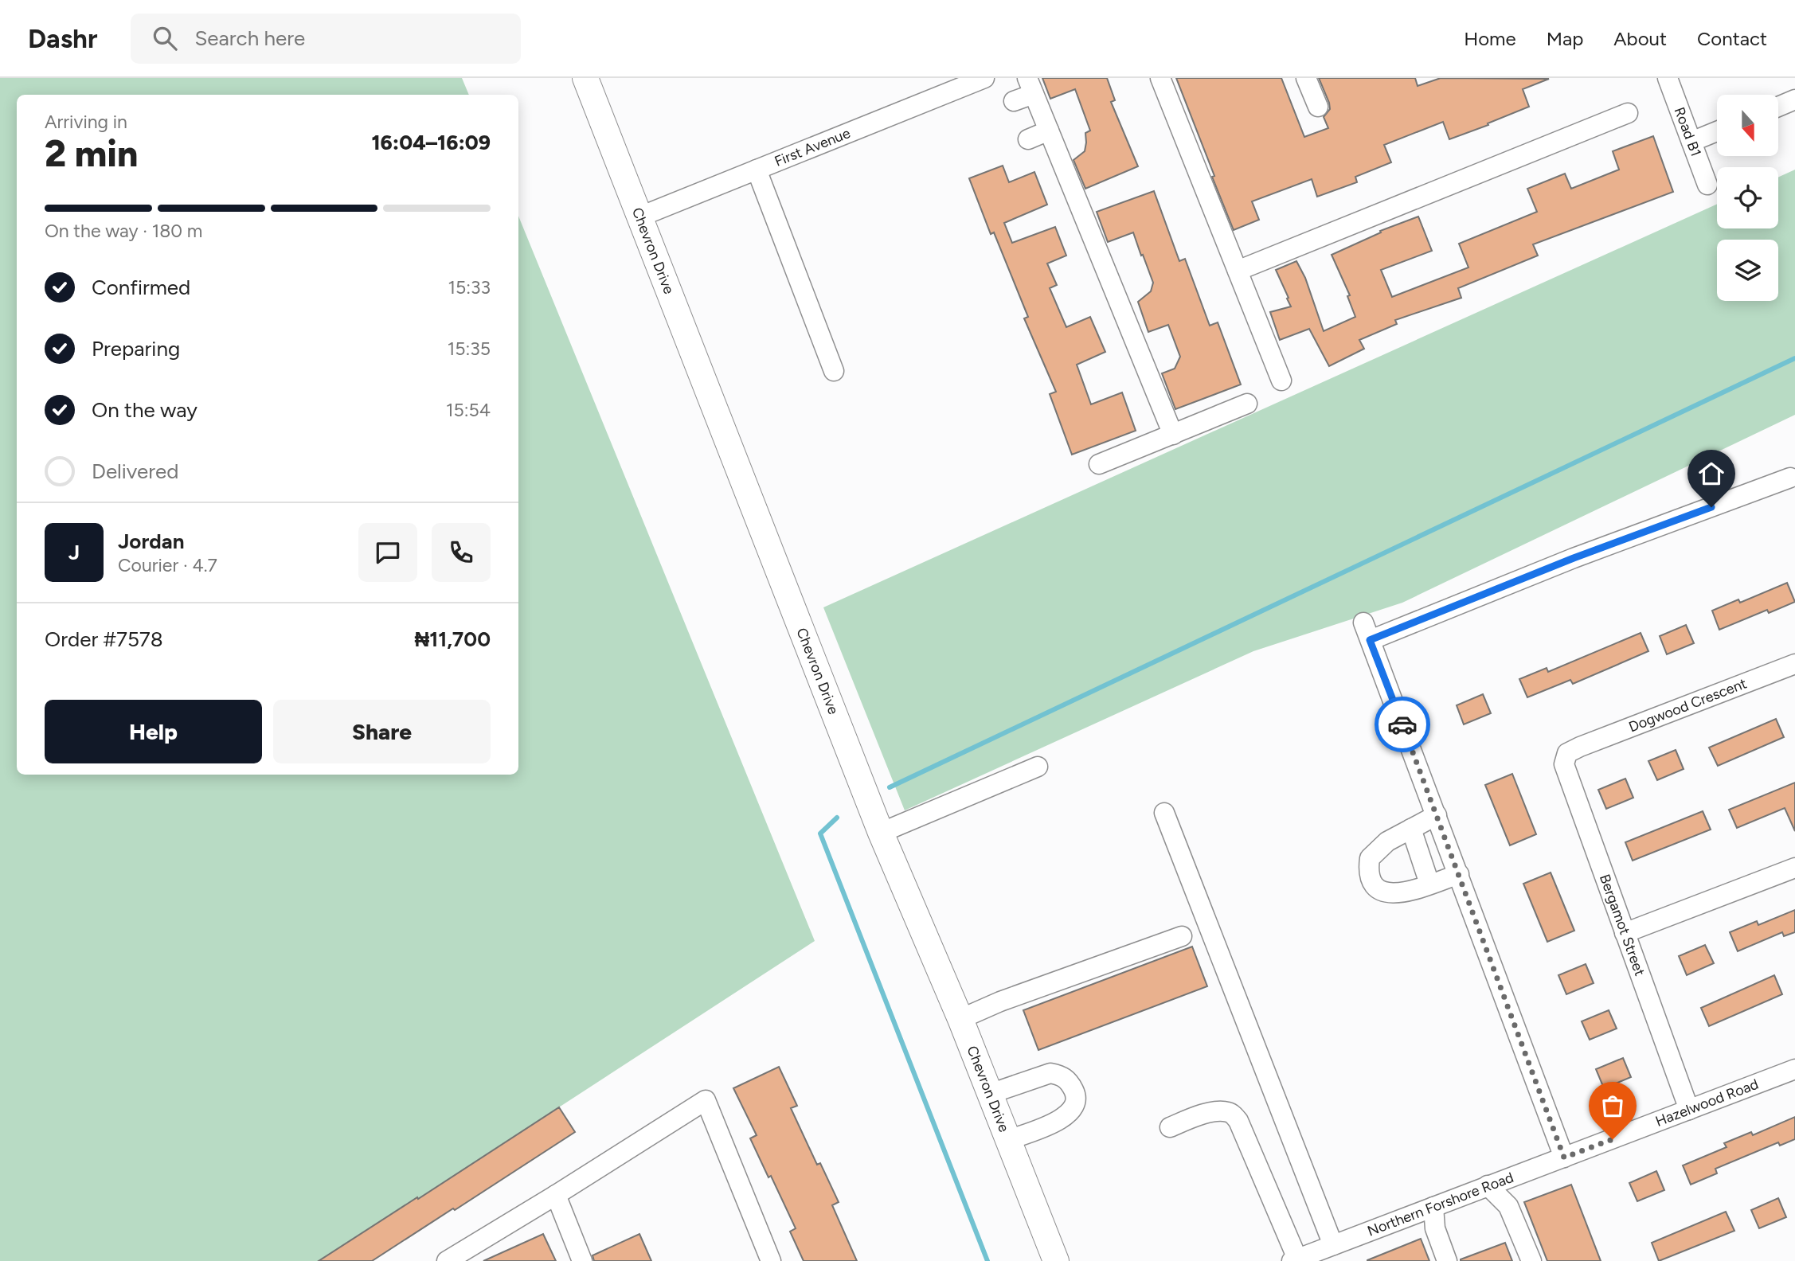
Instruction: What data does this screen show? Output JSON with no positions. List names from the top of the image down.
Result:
{
  "streets": {
    "main road": ["Chevron Drive"],
    "street": [
      "Road B1",
      "First Avenue",
      "Dogwood Crescent",
      "Bergamot Street",
      "Hazelwood Road",
      "Northern Forshore Road"
    ]
  },
  "crossings": [
    ["First Avenue", "Chevron Drive"],
    ["Dogwood Crescent", "Bergamot Street"],
    ["Bergamot Street", "Hazelwood Road"],
    ["Hazelwood Road", "Northern Forshore Road"]
  ],
  "north": "bottom",
  "page": {
    "header": "Dashr",
    "search": "Search here",
    "nav": [
      "Home",
      "Map",
      "About",
      "Contact"
    ],
    "heading": ["2 min", "Arriving in", "16:04–16:09"],
    "panel": [
      "Jordan",
      "Courier · 4.7",
      "Order #7578",
      "₦11,700"
    ],
    "bar": "On the way · 180 m",
    "list": [
      ["Confirmed", "15:33"],
      ["Preparing", "15:35"],
      ["On the way", "15:54"],
      "Delivered"
    ],
    "round": "J",
    "buttons": ["Help", "Share"]
  }
}
